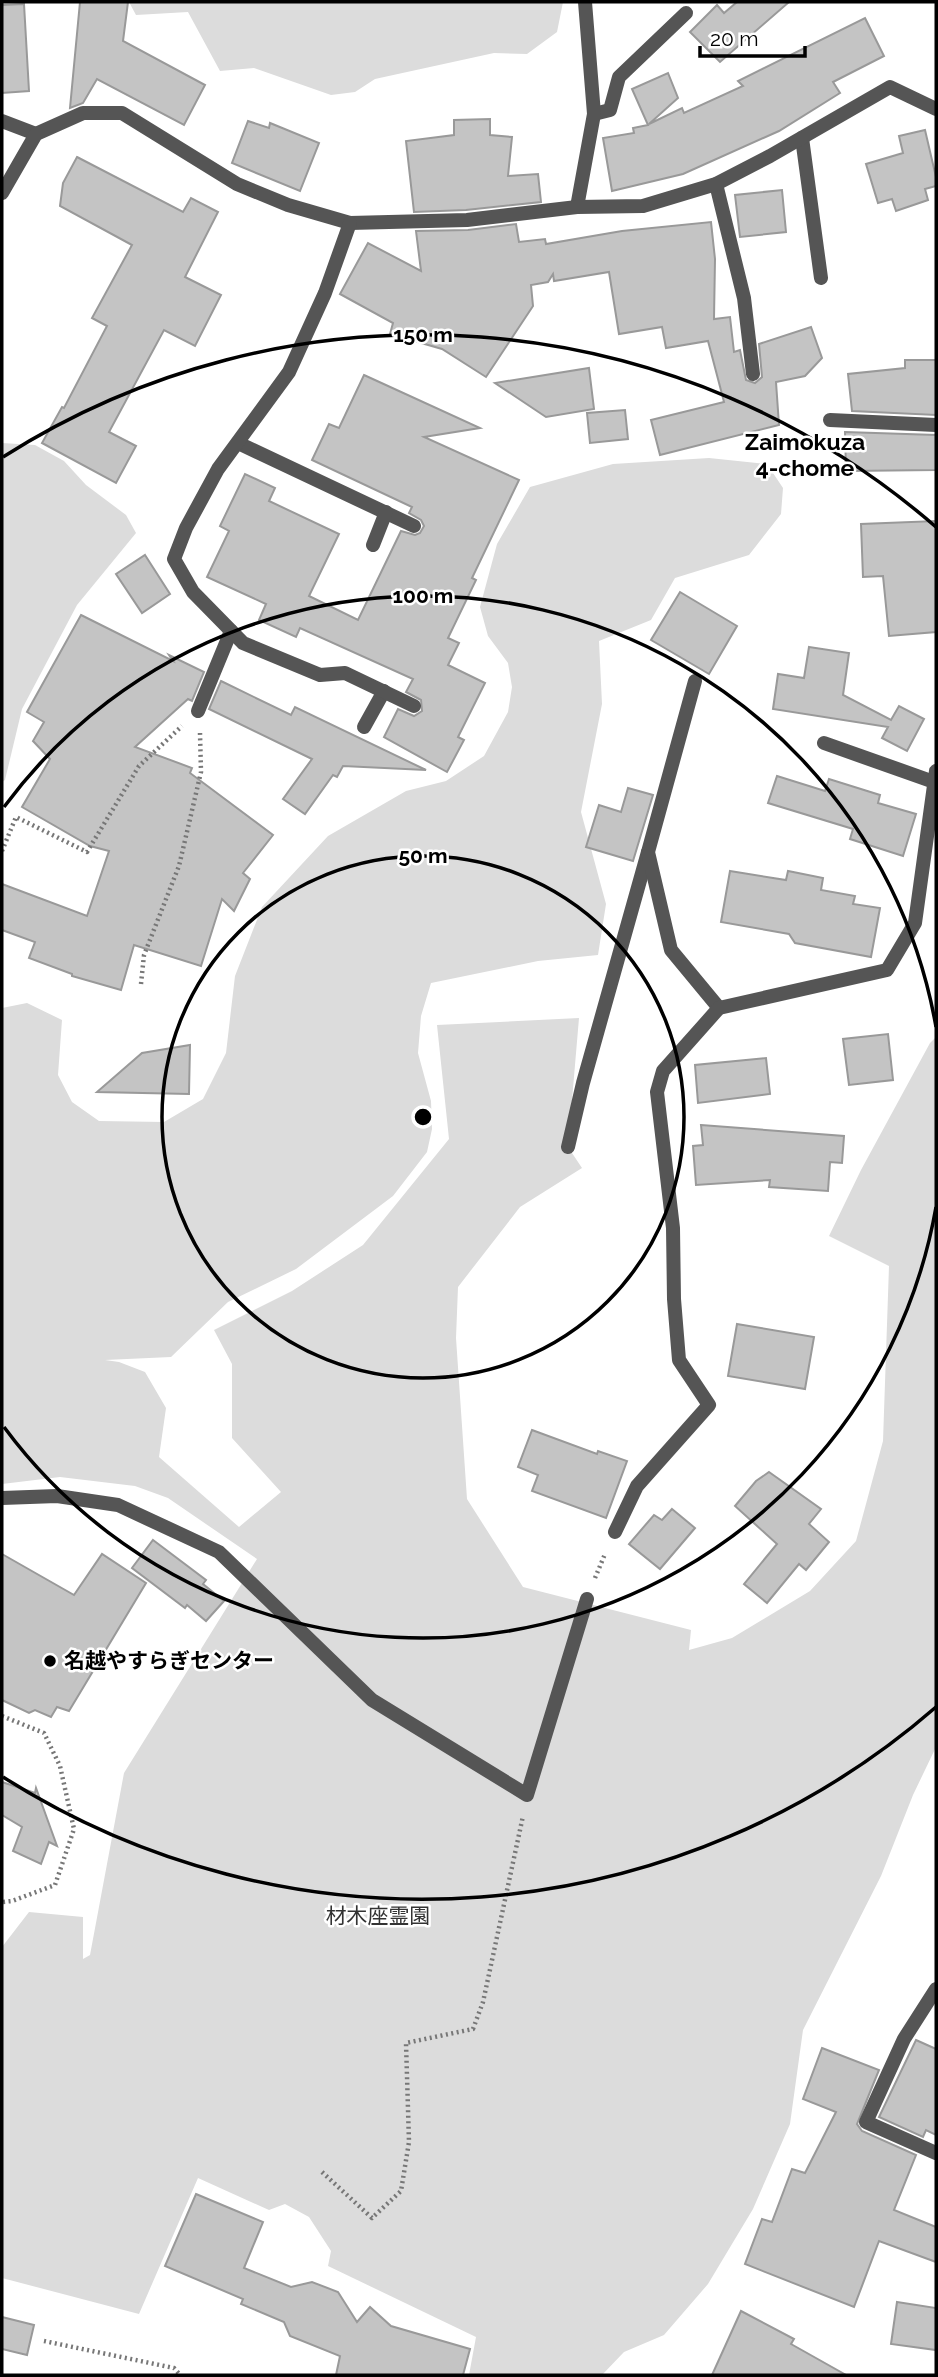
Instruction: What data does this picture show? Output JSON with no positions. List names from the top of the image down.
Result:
{
  "districts": ["Zaimokuza 4-chome"],
  "parks": ["材木座霊園"],
  "places": ["名越やすらぎセンター"],
  "scale_bar": "20 m",
  "rings": ["150 m", "100 m", "50 m"]
}
